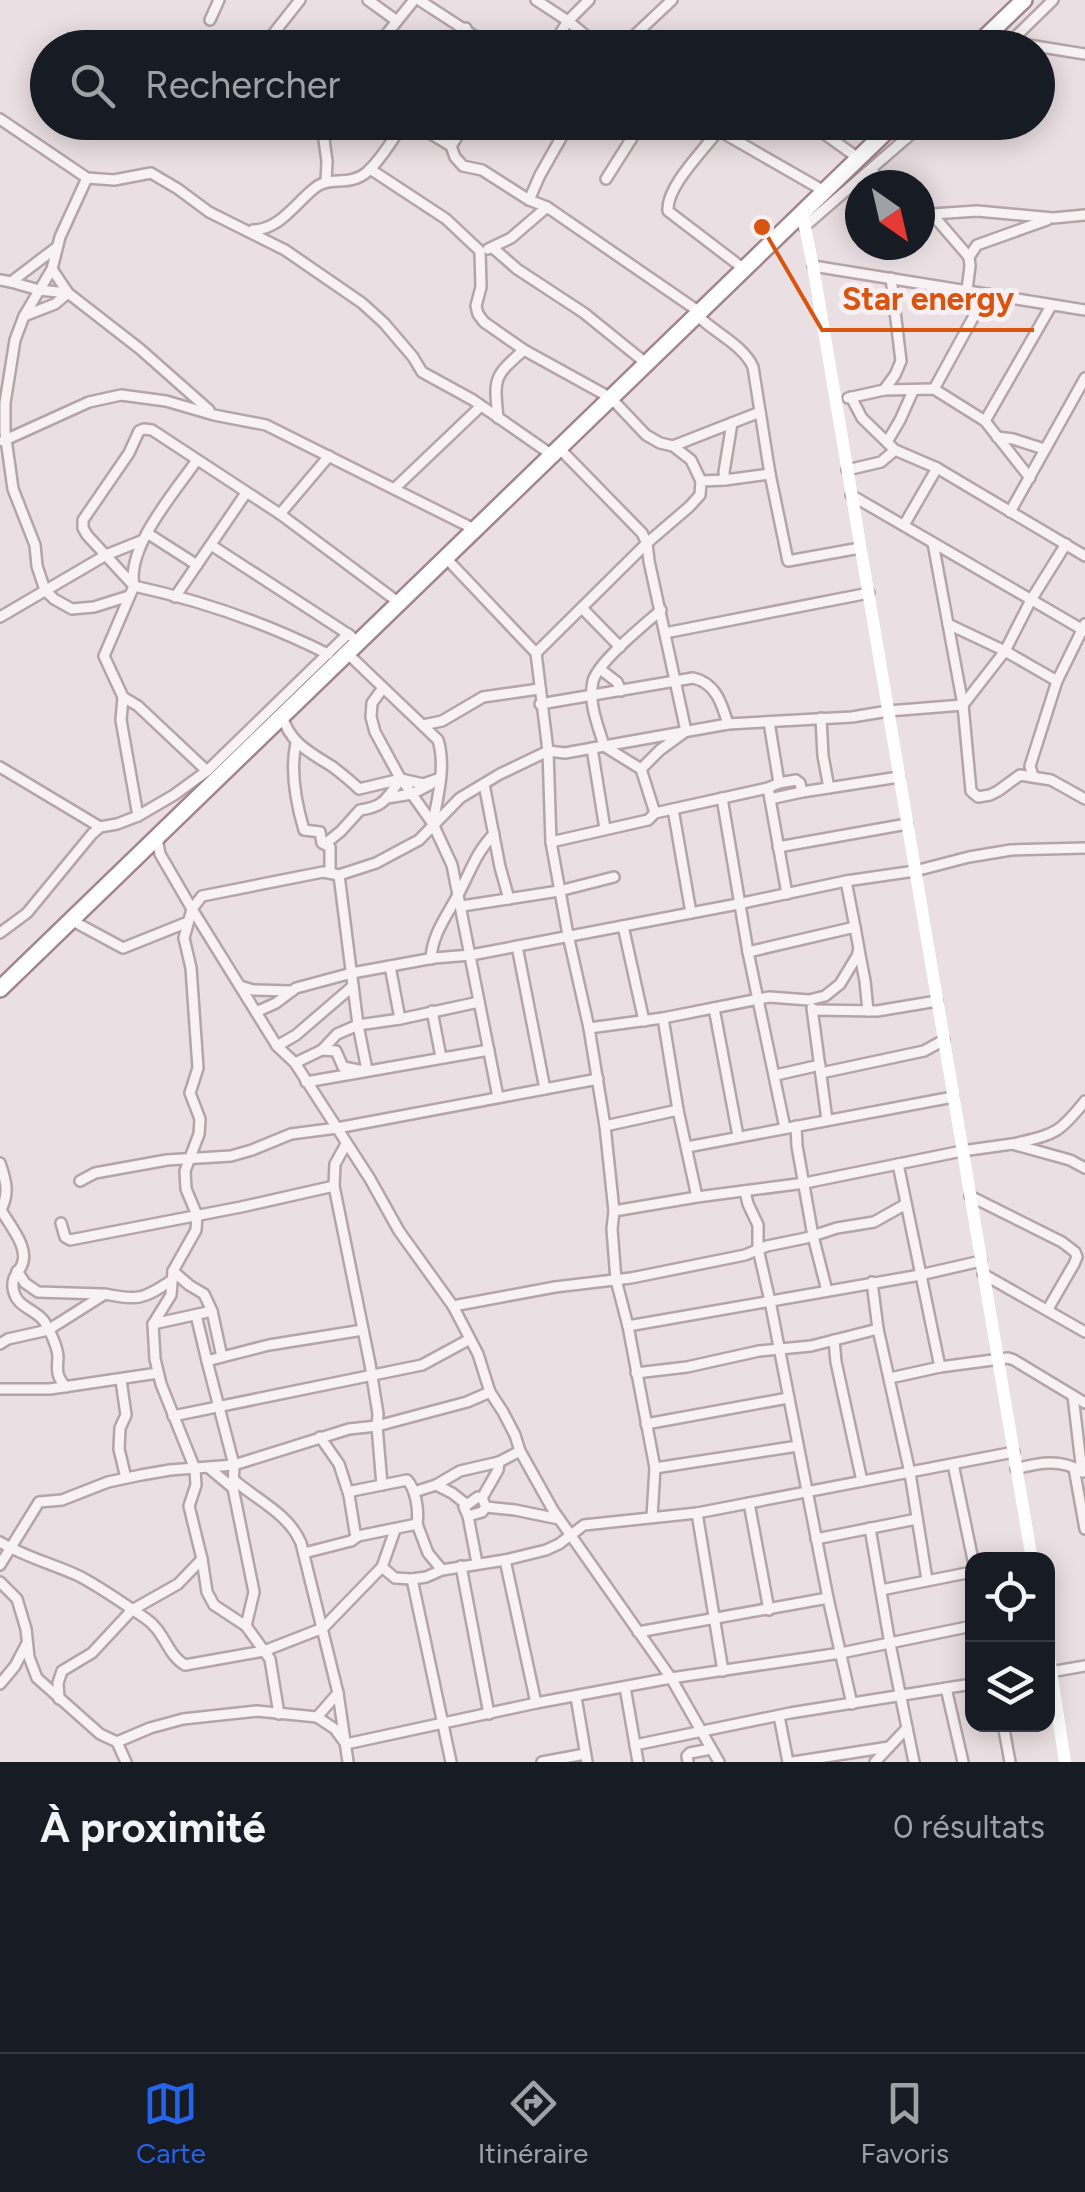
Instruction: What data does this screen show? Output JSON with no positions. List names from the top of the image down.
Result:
{
  "places": ["Star energy"],
  "north": "bottom right",
  "page": {
    "search": "Rechercher",
    "heading": ["À proximité", "0 résultats"],
    "nav": ["Carte", "Itinéraire", "Favoris"]
  }
}
